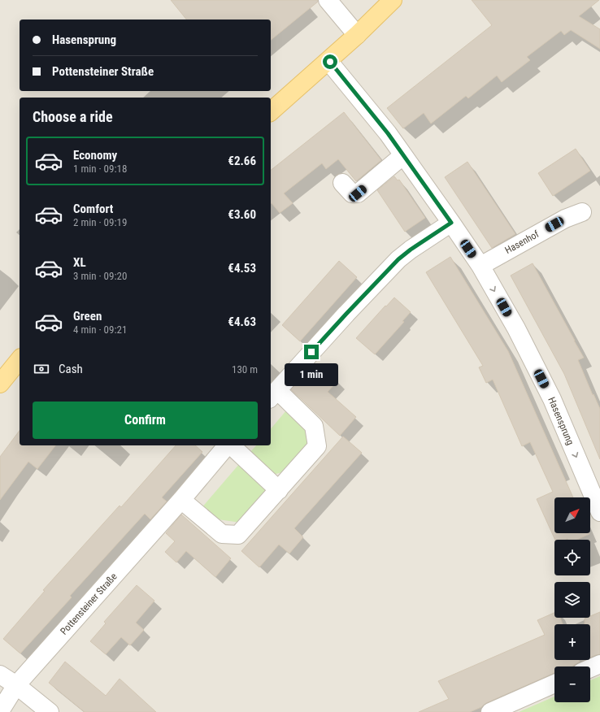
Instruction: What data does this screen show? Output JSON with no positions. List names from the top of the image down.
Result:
{
  "streets": {
    "street": ["Hasenhof", "Hasensprung", "Pottensteiner Straße"]
  },
  "crossings": [
    ["Hasenhof", "Hasensprung"]
  ],
  "one_way": ["Hasensprung"],
  "north": "top right",
  "page": {
    "banner": ["Hasensprung", "Pottensteiner Straße"],
    "heading": "Choose a ride",
    "list": [
      {
        "name": "Economy",
        "note": "1 min · 09:18",
        "value": "€2.66"
      },
      {
        "name": "Comfort",
        "note": "2 min · 09:19",
        "value": "€3.60"
      },
      {
        "name": "XL",
        "note": "3 min · 09:20",
        "value": "€4.53"
      },
      {
        "name": "Green",
        "note": "4 min · 09:21",
        "value": "€4.63"
      }
    ],
    "pay": ["Cash", "130 m"],
    "bubble": "1 min",
    "buttons": "Confirm",
    "map_buttons": ["+", "−"]
  }
}
